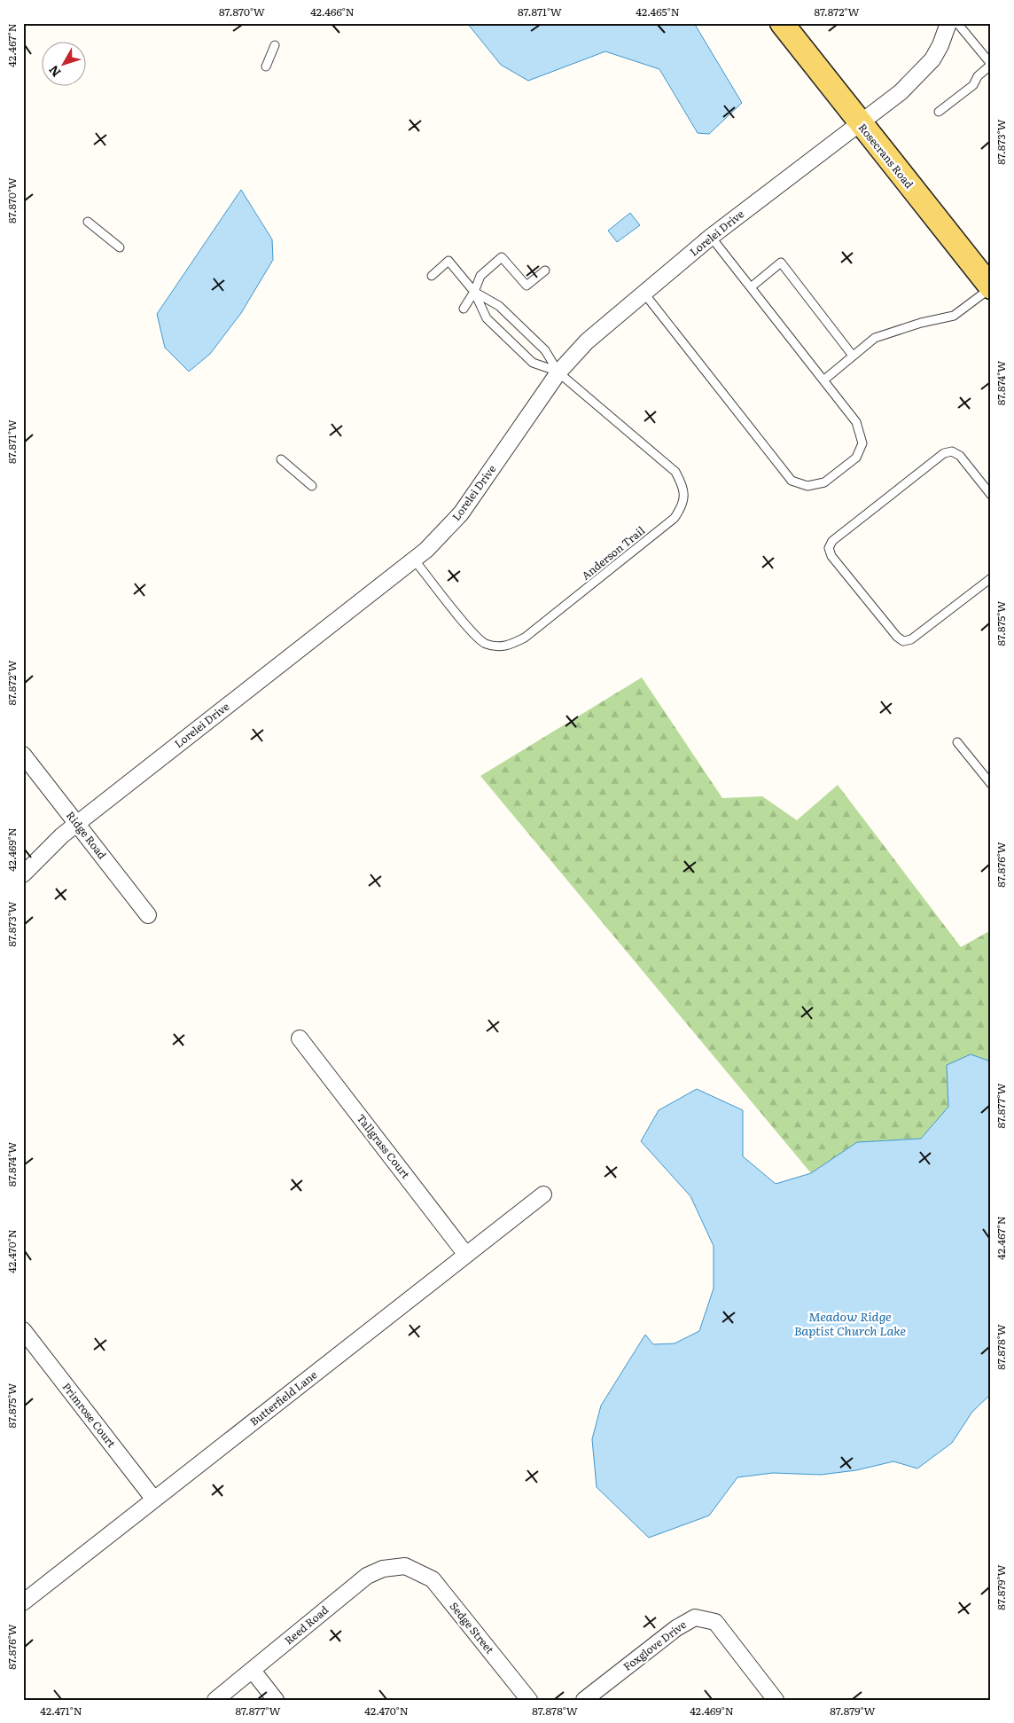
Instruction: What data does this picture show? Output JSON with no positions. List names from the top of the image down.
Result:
{
  "streets": {
    "main road": ["Rosecrans Road"],
    "street": [
      "Lorelei Drive",
      "Ridge Road",
      "Tallgrass Court",
      "Butterfield Lane",
      "Primrose Court",
      "Reed Road",
      "Sedge Street",
      "Foxglove Drive"
    ],
    "lane": ["Anderson Trail"]
  },
  "crossings": [
    ["Rosecrans Road", "Lorelei Drive"],
    ["Lorelei Drive", "Anderson Trail"],
    ["Lorelei Drive", "Ridge Road"],
    ["Tallgrass Court", "Butterfield Lane"],
    ["Butterfield Lane", "Primrose Court"],
    ["Reed Road", "Sedge Street"]
  ],
  "water": ["Meadow Ridge Baptist Church Lake"],
  "north": "bottom left",
  "coordinates": [
    "87.870°W",
    "42.466°N",
    "87.871°W",
    "42.465°N",
    "87.872°W",
    "42.467°N",
    "87.873°W",
    "87.874°W",
    "87.875°W",
    "42.469°N",
    "87.876°W",
    "87.877°W",
    "42.470°N",
    "87.878°W",
    "87.879°W",
    "42.471°N"
  ]
}
